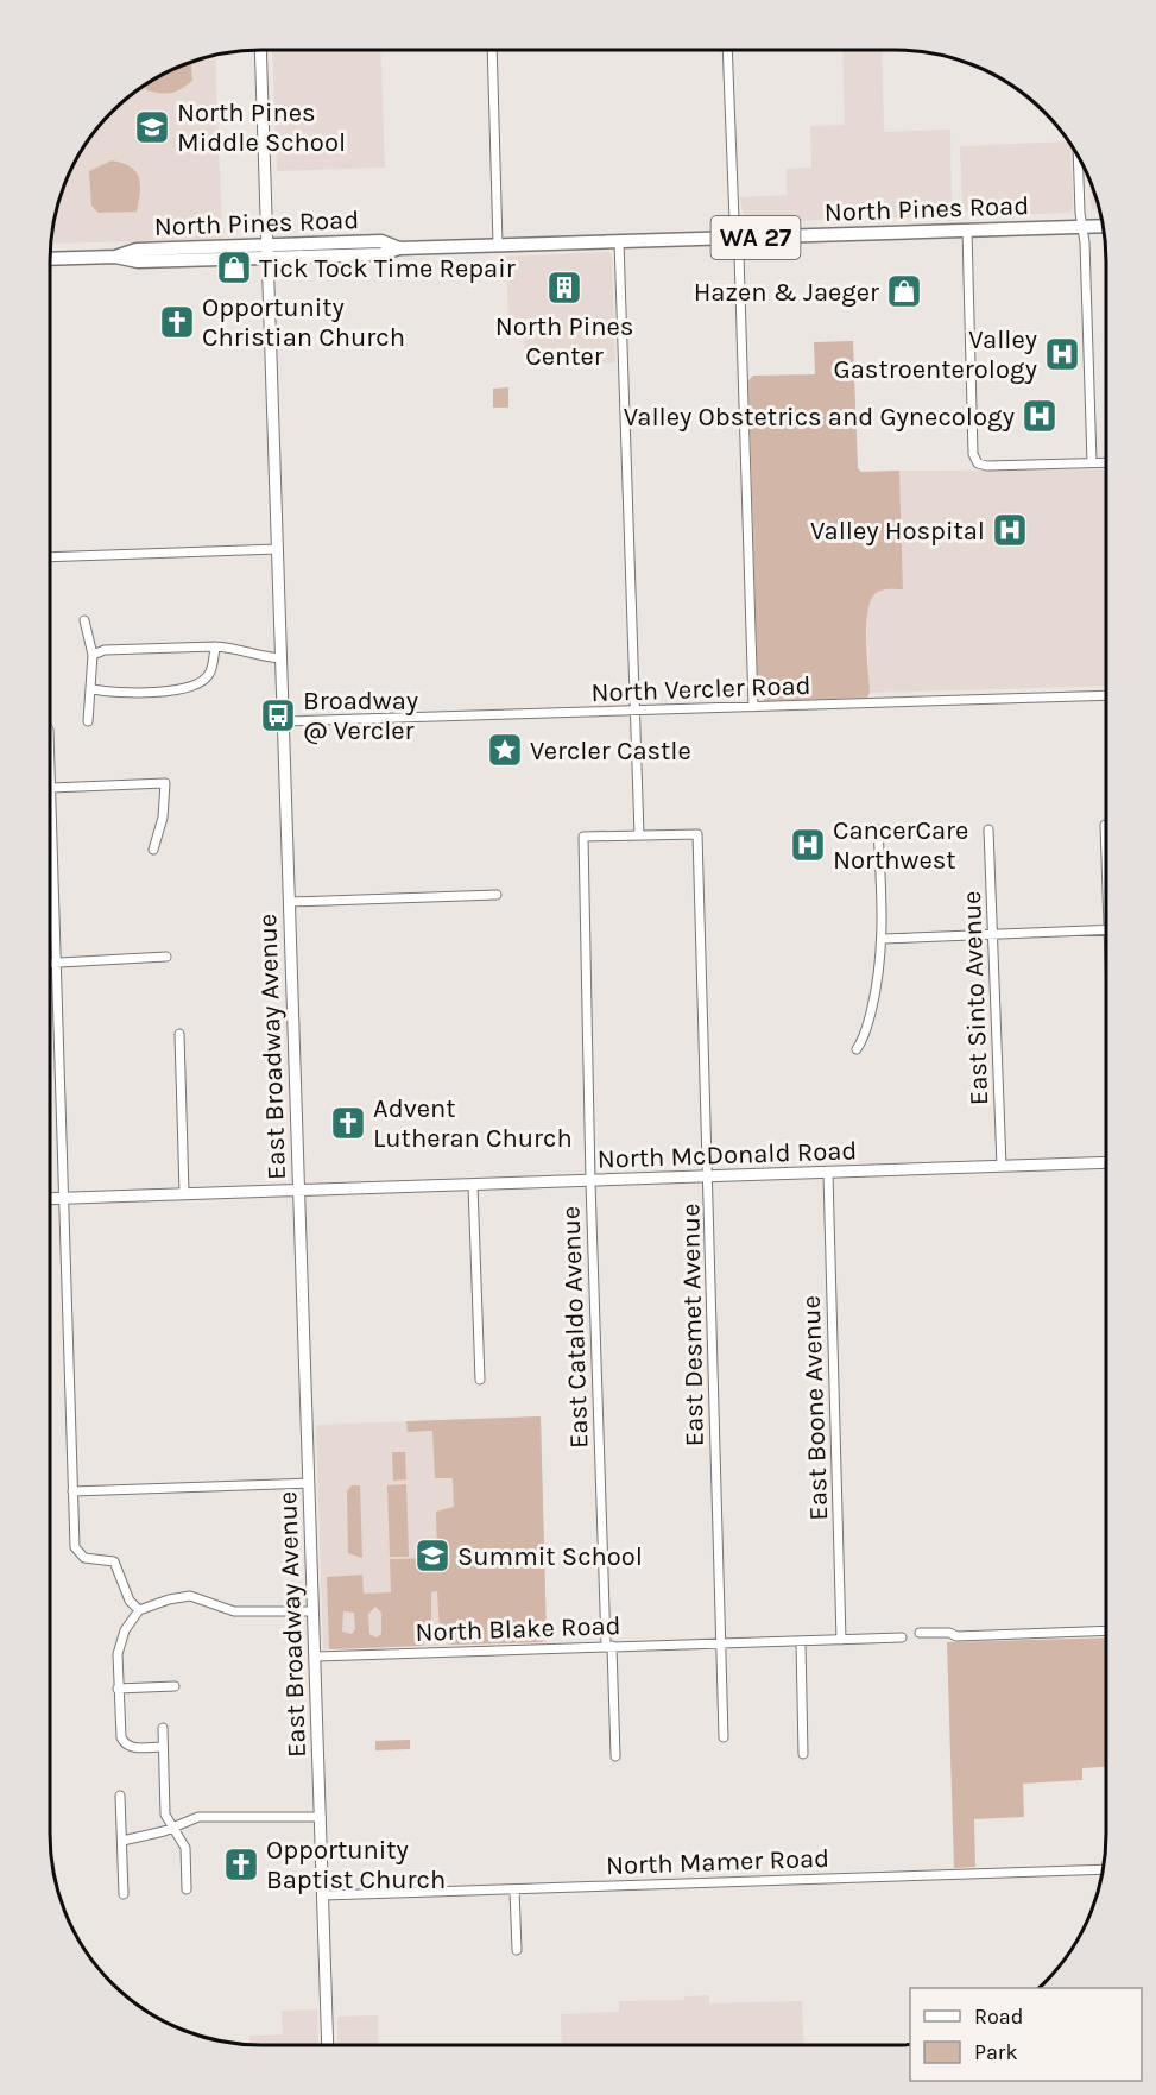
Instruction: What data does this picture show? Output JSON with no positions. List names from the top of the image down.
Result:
{
  "streets": {
    "main road": [
      "North Pines Road",
      "WA 27",
      "East Broadway Avenue",
      "North McDonald Road"
    ],
    "street": [
      "North Vercler Road",
      "East Sinto Avenue",
      "East Desmet Avenue",
      "East Cataldo Avenue",
      "East Boone Avenue",
      "North Blake Road",
      "North Mamer Road"
    ]
  },
  "crossings": [
    ["North Pines Road", "East Broadway Avenue"],
    ["North Vercler Road", "East Broadway Avenue"],
    ["East Sinto Avenue", "North McDonald Road"],
    ["East Broadway Avenue", "North McDonald Road"],
    ["East Broadway Avenue", "North Blake Road"],
    ["East Broadway Avenue", "North Mamer Road"],
    ["North McDonald Road", "East Desmet Avenue"],
    ["North McDonald Road", "East Cataldo Avenue"],
    ["North McDonald Road", "East Boone Avenue"],
    ["East Desmet Avenue", "East Cataldo Avenue"],
    ["East Desmet Avenue", "North Blake Road"],
    ["East Cataldo Avenue", "North Blake Road"],
    ["East Boone Avenue", "North Blake Road"]
  ],
  "places": {
    "school or university": ["North Pines Middle School", "Summit School"],
    "shop": ["Tick Tock Time Repair", "Hazen & Jaeger"],
    "building": ["North Pines Center"],
    "church": ["Opportunity Christian Church", "Advent Lutheran Church", "Opportunity Baptist Church"],
    "hospital": [
      "Valley Gastroenterology",
      "Valley Obstetrics and Gynecology",
      "Valley Hospital",
      "CancerCare Northwest"
    ],
    "bus stop": ["Broadway @ Vercler"],
    "place": ["Vercler Castle"]
  },
  "legend": ["Road", "Park"]
}
